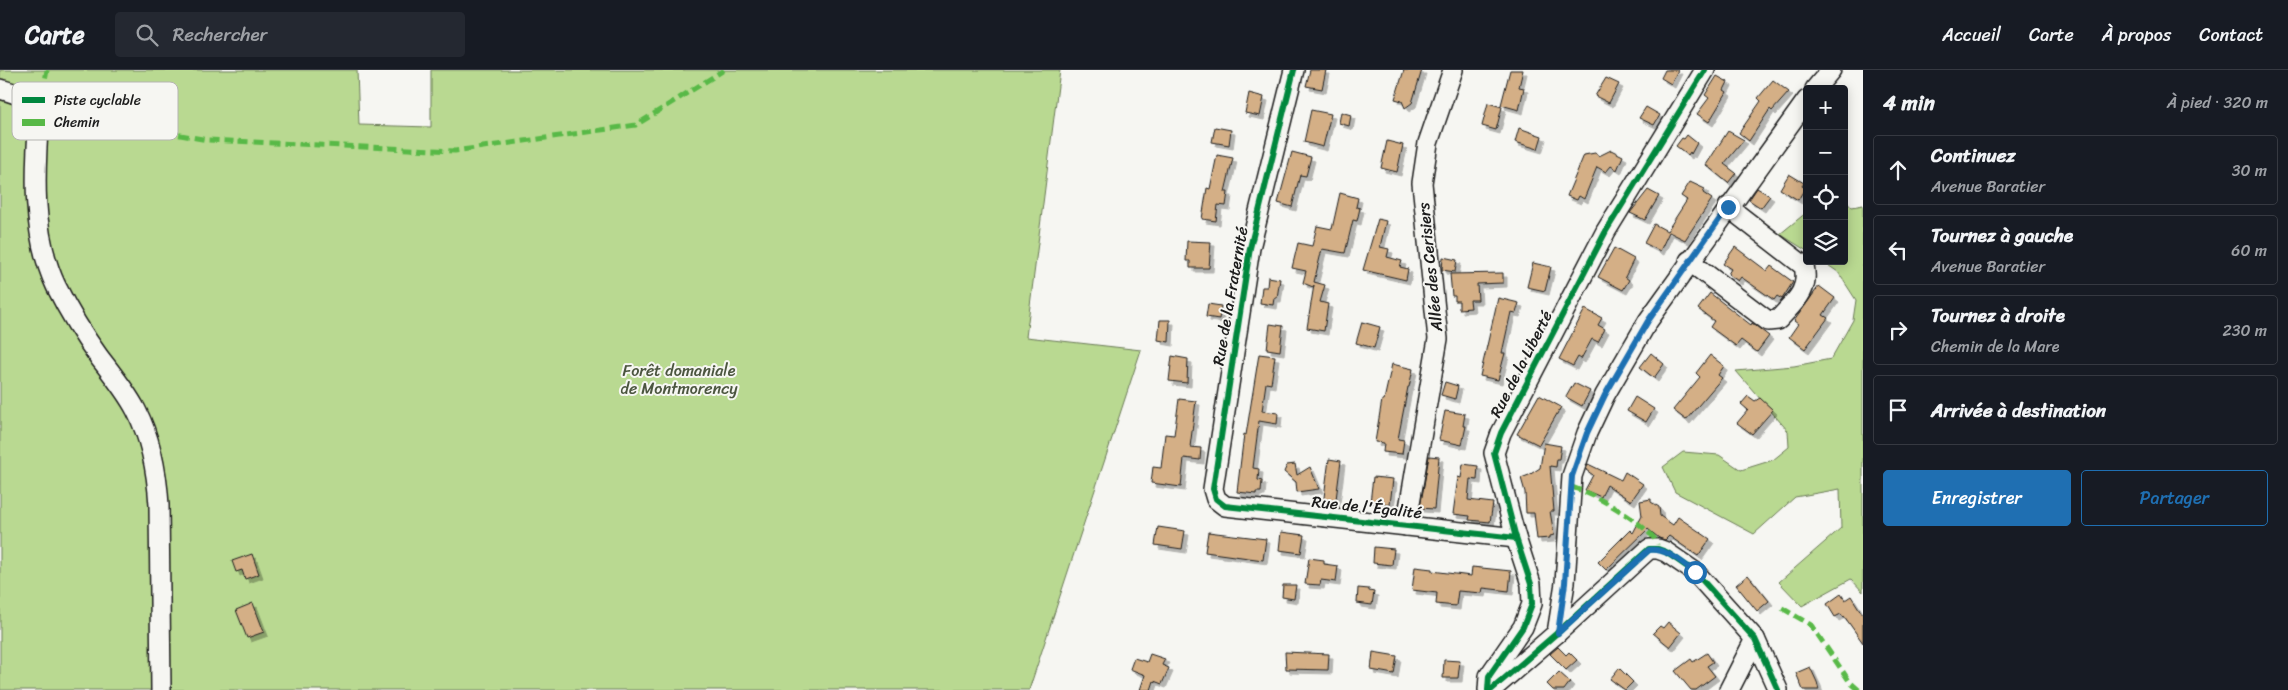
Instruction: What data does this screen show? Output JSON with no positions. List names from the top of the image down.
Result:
{
  "streets": {
    "street": [
      "Allée des Cerisiers",
      "Rue de la Fraternité",
      "Rue de la Liberté",
      "Rue de l'Égalité"
    ]
  },
  "crossings": [
    ["Allée des Cerisiers", "Rue de l'Égalité"],
    ["Rue de la Fraternité", "Rue de l'Égalité"],
    ["Rue de la Liberté", "Rue de l'Égalité"]
  ],
  "parks": ["Forêt domaniale de Montmorency"],
  "legend": ["Piste cyclable", "Chemin"],
  "page": {
    "header": "Carte",
    "search": "Rechercher",
    "nav": [
      "Accueil",
      "Carte",
      "À propos",
      "Contact"
    ],
    "heading": ["4 min", "À pied · 320 m"],
    "map_buttons": ["+", "−"],
    "list": [
      ["Continuez", "Avenue Baratier", "30 m"],
      ["Tournez à gauche", "Avenue Baratier", "60 m"],
      ["Tournez à droite", "Chemin de la Mare", "230 m"],
      "Arrivée à destination"
    ],
    "buttons": ["Enregistrer", "Partager"]
  }
}
